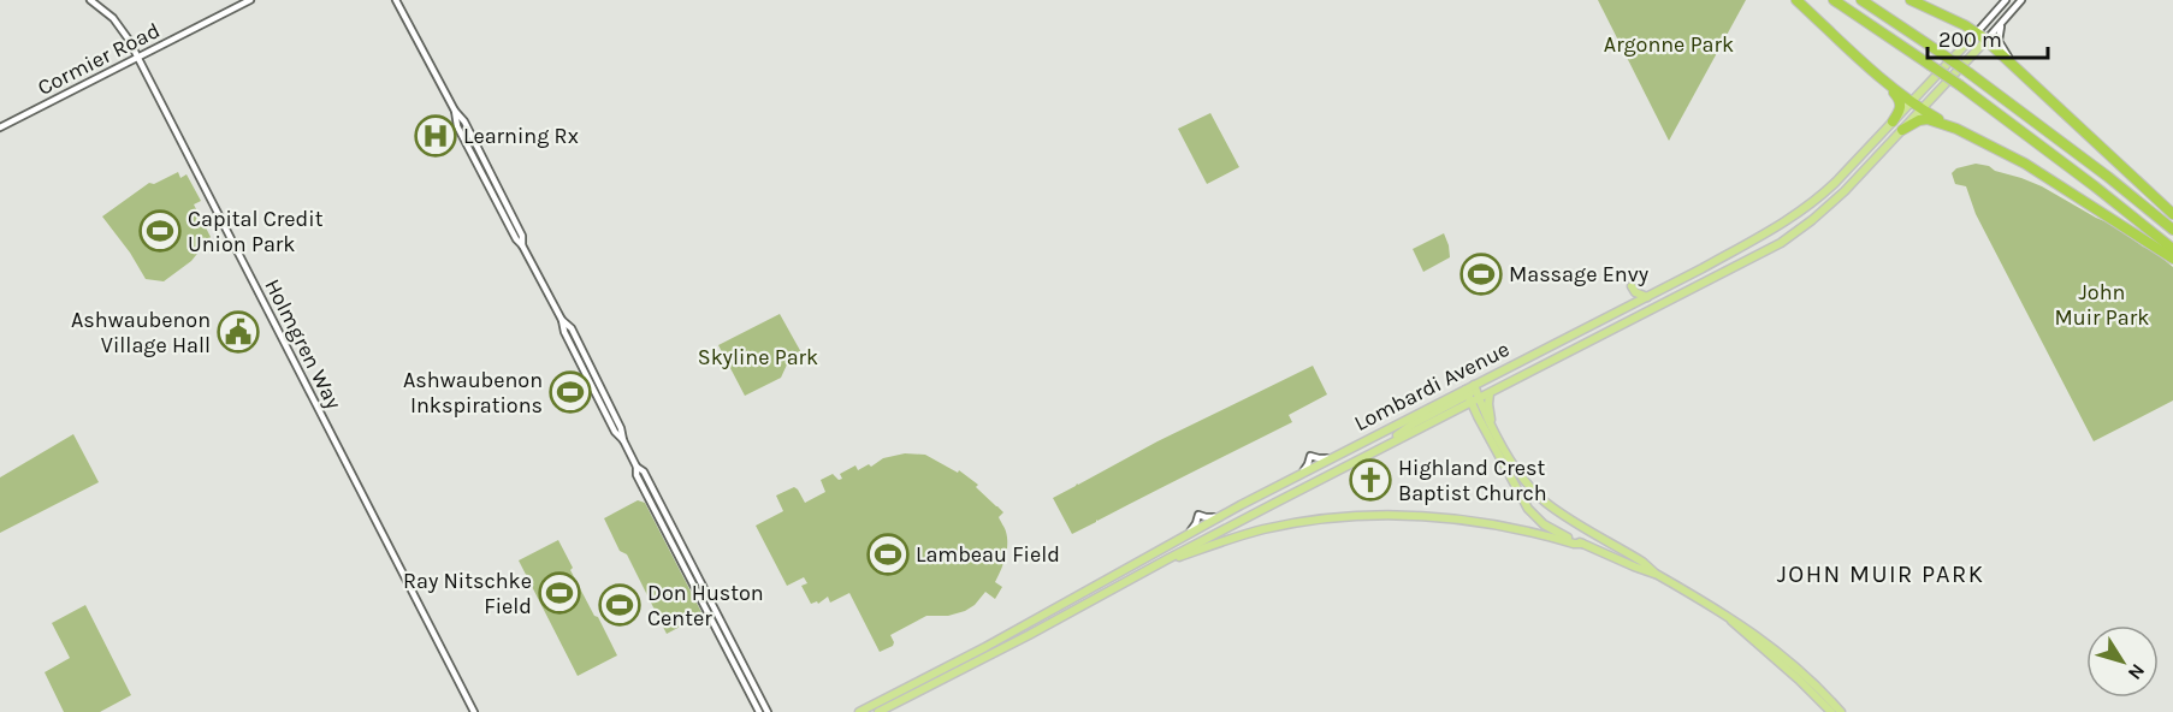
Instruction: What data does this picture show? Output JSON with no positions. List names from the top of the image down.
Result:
{
  "streets": {
    "main road": ["Lombardi Avenue"],
    "street": ["Cormier Road", "Holmgren Way"]
  },
  "crossings": [
    ["Cormier Road", "Holmgren Way"]
  ],
  "districts": ["JOHN MUIR PARK"],
  "parks": ["Argonne Park", "John Muir Park", "Skyline Park"],
  "places": {
    "hospital": ["Learning Rx"],
    "sports": [
      "Capital Credit Union Park",
      "Massage Envy",
      "Ashwaubenon Inkspirations",
      "Lambeau Field",
      "Ray Nitschke Field",
      "Don Huston Center"
    ],
    "public building": ["Ashwaubenon Village Hall"],
    "church": ["Highland Crest Baptist Church"]
  },
  "scale_bar": "200 m",
  "north": "bottom right"
}
